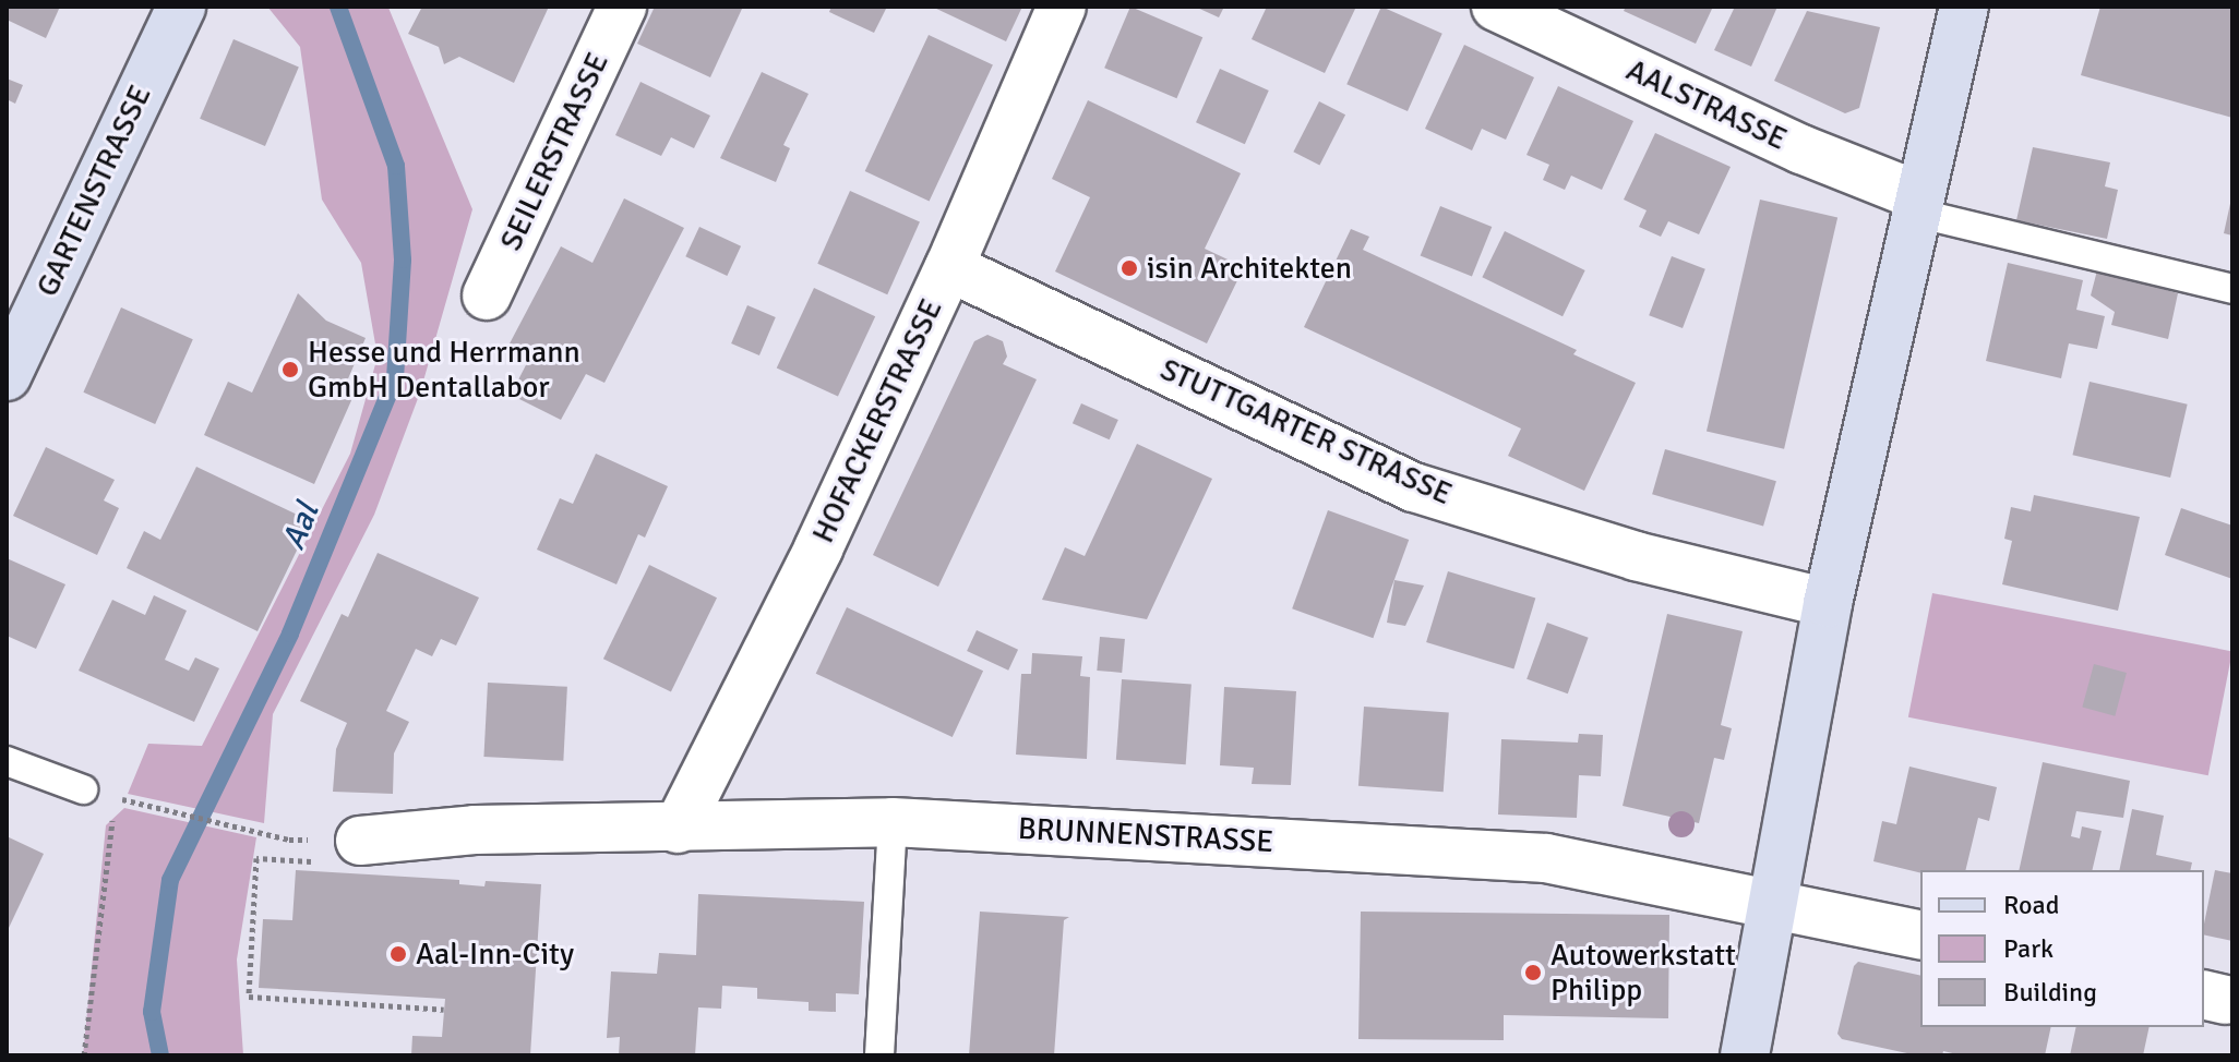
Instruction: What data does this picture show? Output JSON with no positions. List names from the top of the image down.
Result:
{
  "streets": {
    "main road": ["GARTENSTRASSE"],
    "street": [
      "AALSTRASSE",
      "SEILERSTRASSE",
      "HOFACKERSTRASSE",
      "STUTTGARTER STRASSE",
      "BRUNNENSTRASSE"
    ]
  },
  "crossings": [
    ["HOFACKERSTRASSE", "STUTTGARTER STRASSE"],
    ["HOFACKERSTRASSE", "BRUNNENSTRASSE"]
  ],
  "water": ["Aal"],
  "places": [
    "isin Architekten",
    "Hesse und Herrmann GmbH Dentallabor",
    "Aal-Inn-City",
    "Autowerkstatt Philipp"
  ],
  "legend": ["Road", "Park", "Building"]
}
